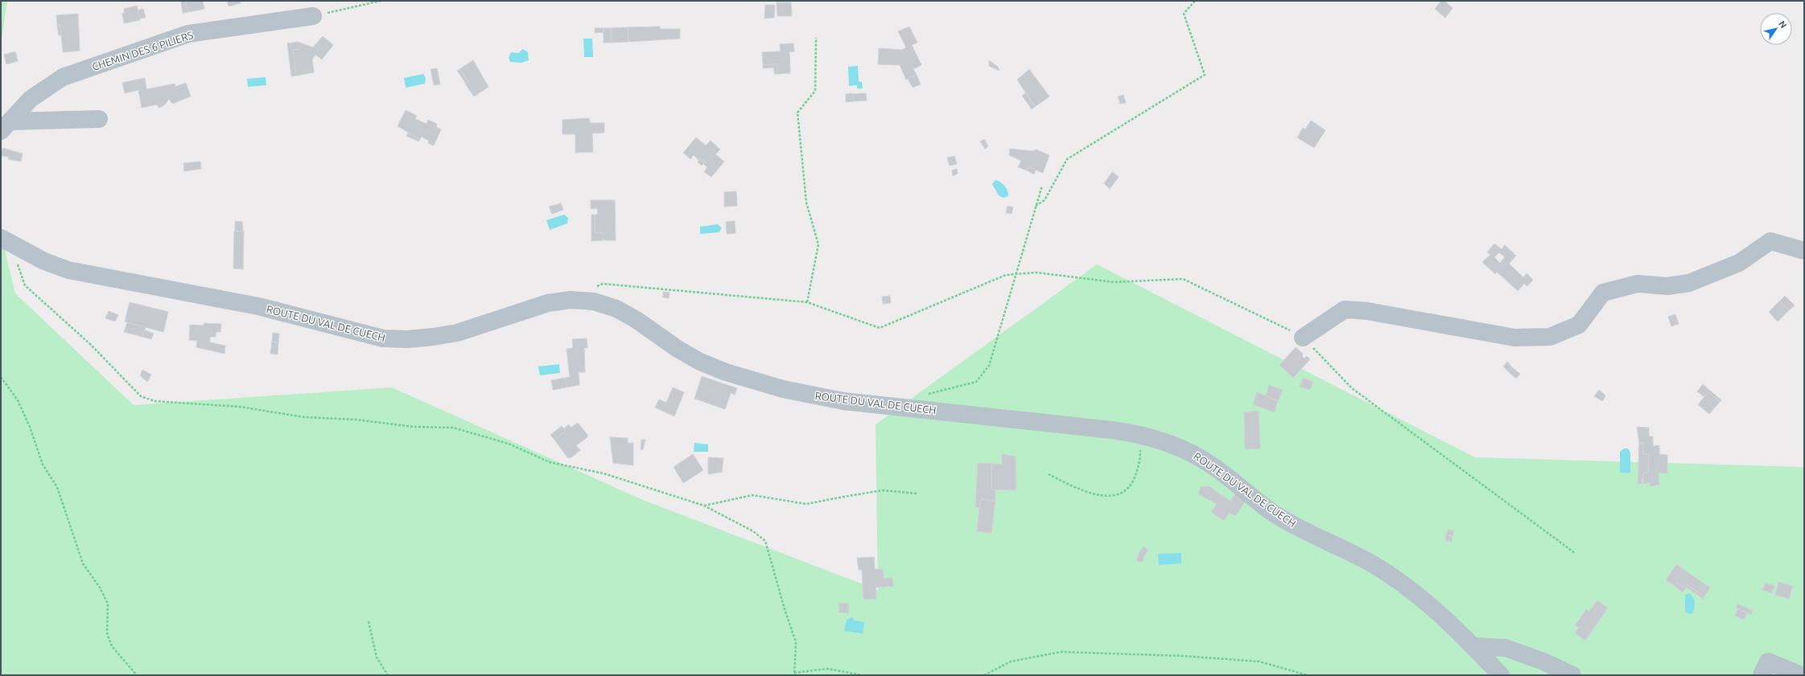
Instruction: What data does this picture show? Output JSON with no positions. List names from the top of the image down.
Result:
{
  "streets": {
    "street": ["CHEMIN DES 6 PILIERS", "ROUTE DU VAL DE CUECH"]
  },
  "north": "top right"
}
